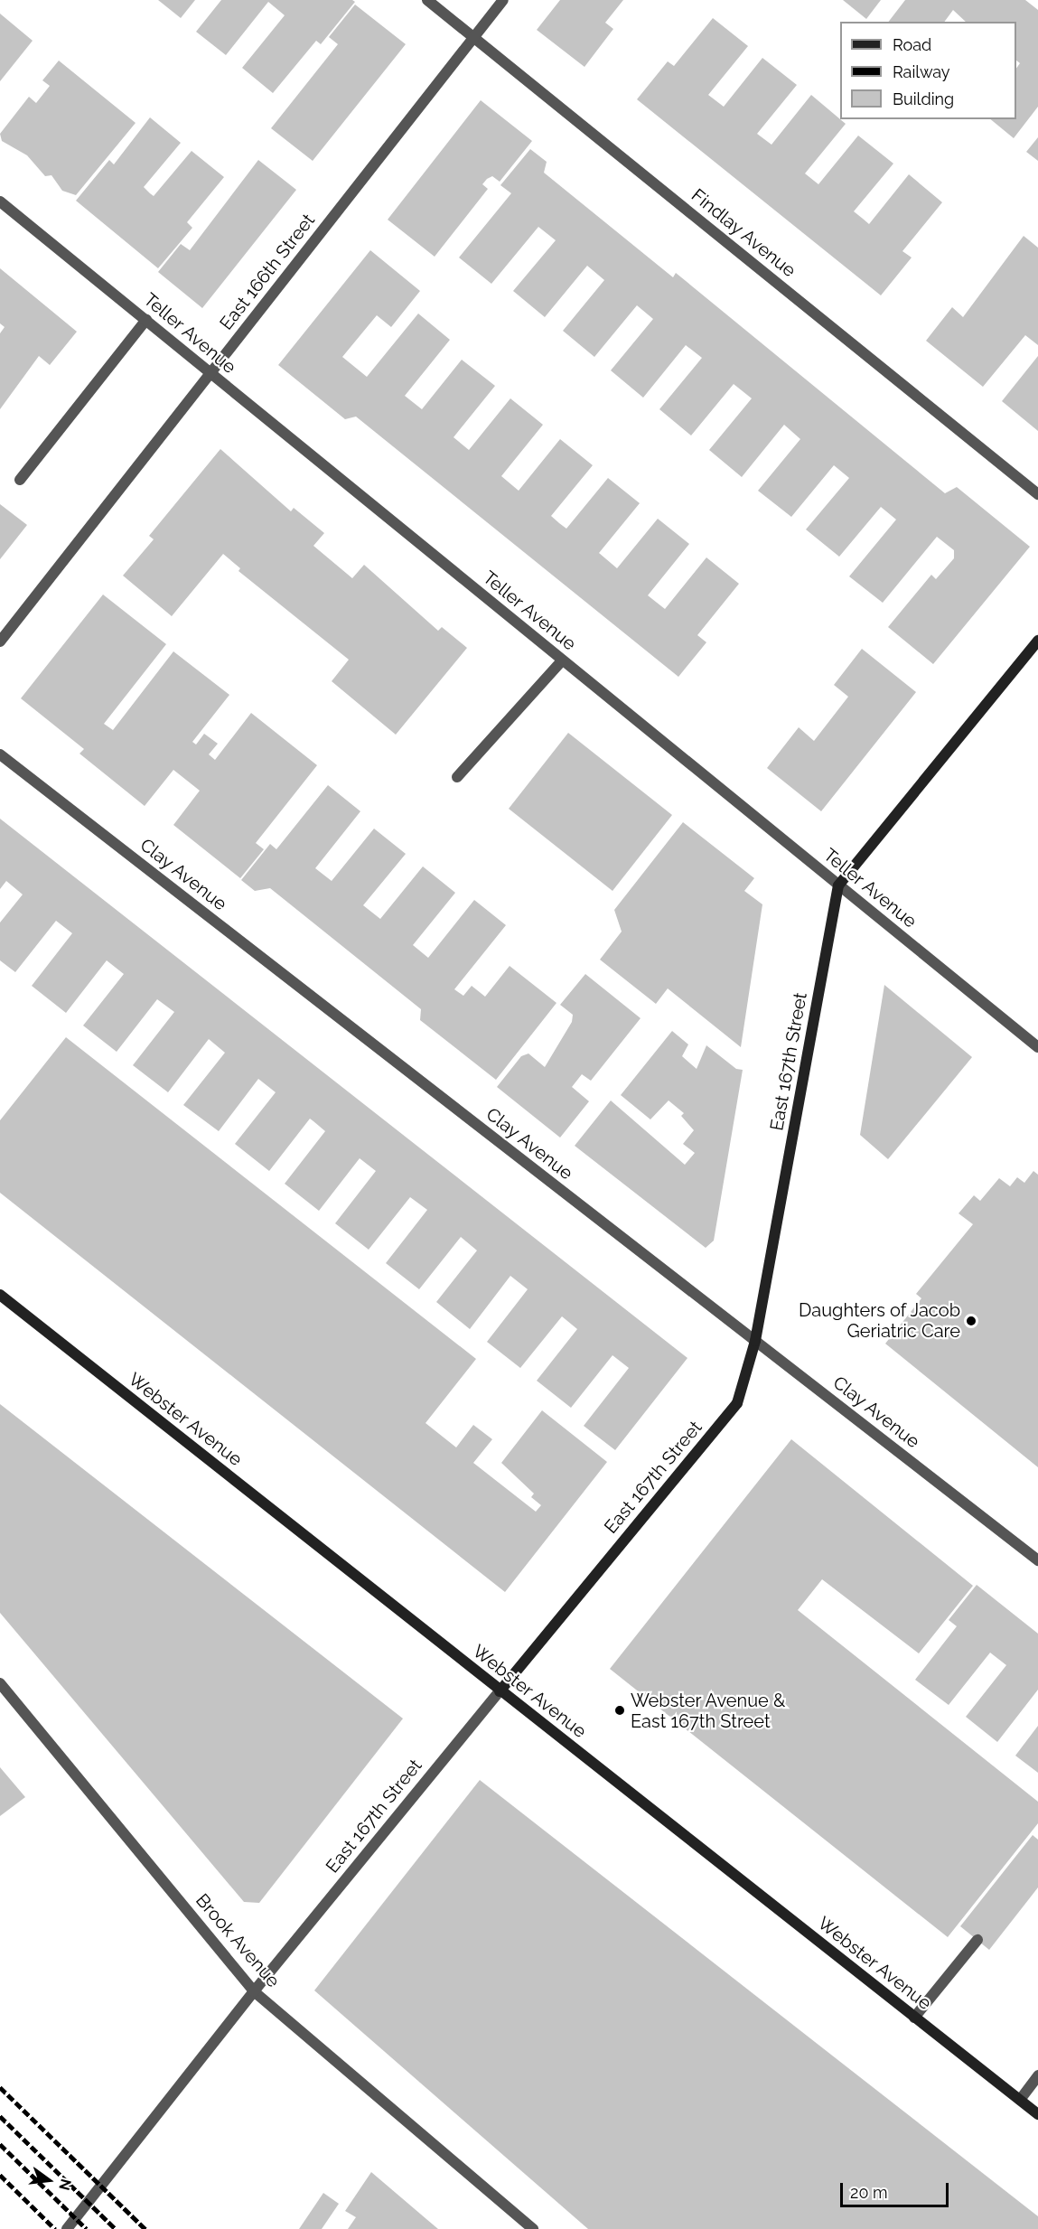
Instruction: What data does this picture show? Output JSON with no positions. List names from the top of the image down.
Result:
{
  "streets": {
    "main road": ["East 167th Street", "Webster Avenue"],
    "street": [
      "Findlay Avenue",
      "East 166th Street",
      "Teller Avenue",
      "Clay Avenue",
      "Brook Avenue"
    ]
  },
  "crossings": [
    ["Findlay Avenue", "East 166th Street"],
    ["East 166th Street", "Teller Avenue"],
    ["Teller Avenue", "East 167th Street"],
    ["Clay Avenue", "East 167th Street"],
    ["East 167th Street", "Webster Avenue"],
    ["East 167th Street", "Brook Avenue"]
  ],
  "places": ["Daughters of Jacob Geriatric Care", "Webster Avenue & East 167th Street"],
  "legend": ["Road", "Railway", "Building"],
  "scale_bar": "20 m",
  "north": "right"
}
